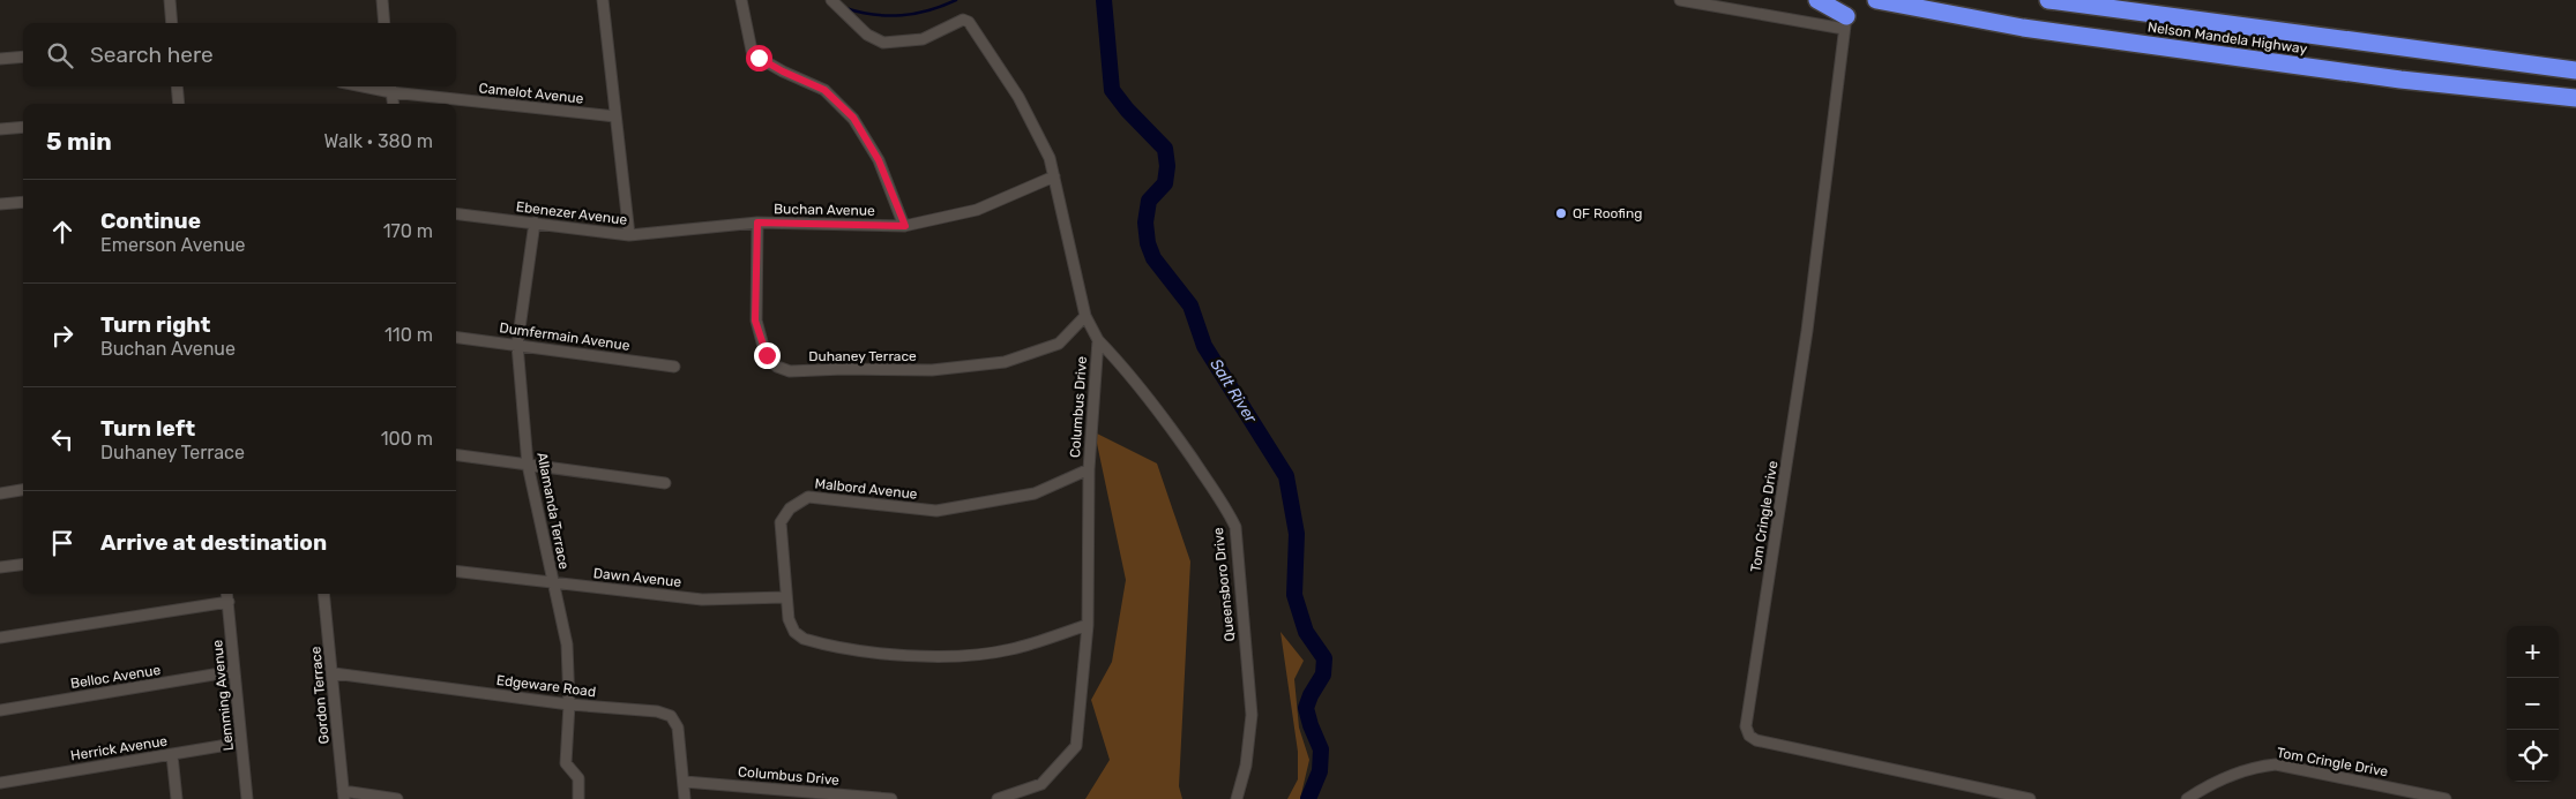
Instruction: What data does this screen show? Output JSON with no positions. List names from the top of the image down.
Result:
{
  "streets": {
    "highway": ["Nelson Mandela Highway"],
    "street": [
      "Camelot Avenue",
      "Buchan Avenue",
      "Ebenezer Avenue",
      "Dumfermain Avenue",
      "Duhaney Terrace",
      "Columbus Drive",
      "Malbord Avenue",
      "Allamanda Terrace",
      "Tom Cringle Drive",
      "Dawn Avenue",
      "Queensboro Drive",
      "Belloc Avenue",
      "Edgeware Road",
      "Lemming Avenue",
      "Gordon Terrace",
      "Herrick Avenue"
    ]
  },
  "crossings": [
    ["Buchan Avenue", "Ebenezer Avenue"],
    ["Buchan Avenue", "Duhaney Terrace"],
    ["Buchan Avenue", "Columbus Drive"],
    ["Ebenezer Avenue", "Duhaney Terrace"],
    ["Ebenezer Avenue", "Allamanda Terrace"],
    ["Dumfermain Avenue", "Allamanda Terrace"],
    ["Duhaney Terrace", "Columbus Drive"],
    ["Columbus Drive", "Malbord Avenue"],
    ["Columbus Drive", "Queensboro Drive"],
    ["Columbus Drive", "Edgeware Road"],
    ["Malbord Avenue", "Dawn Avenue"],
    ["Allamanda Terrace", "Dawn Avenue"],
    ["Allamanda Terrace", "Edgeware Road"],
    ["Belloc Avenue", "Lemming Avenue"],
    ["Edgeware Road", "Gordon Terrace"],
    ["Lemming Avenue", "Herrick Avenue"]
  ],
  "water": ["Salt River"],
  "places": ["QF Roofing"],
  "page": {
    "search": "Search here",
    "heading": ["5 min", "Walk · 380 m"],
    "list": [
      ["Continue", "Emerson Avenue", "170 m"],
      ["Turn right", "Buchan Avenue", "110 m"],
      ["Turn left", "Duhaney Terrace", "100 m"],
      "Arrive at destination"
    ],
    "map_buttons": ["+", "−"]
  }
}
